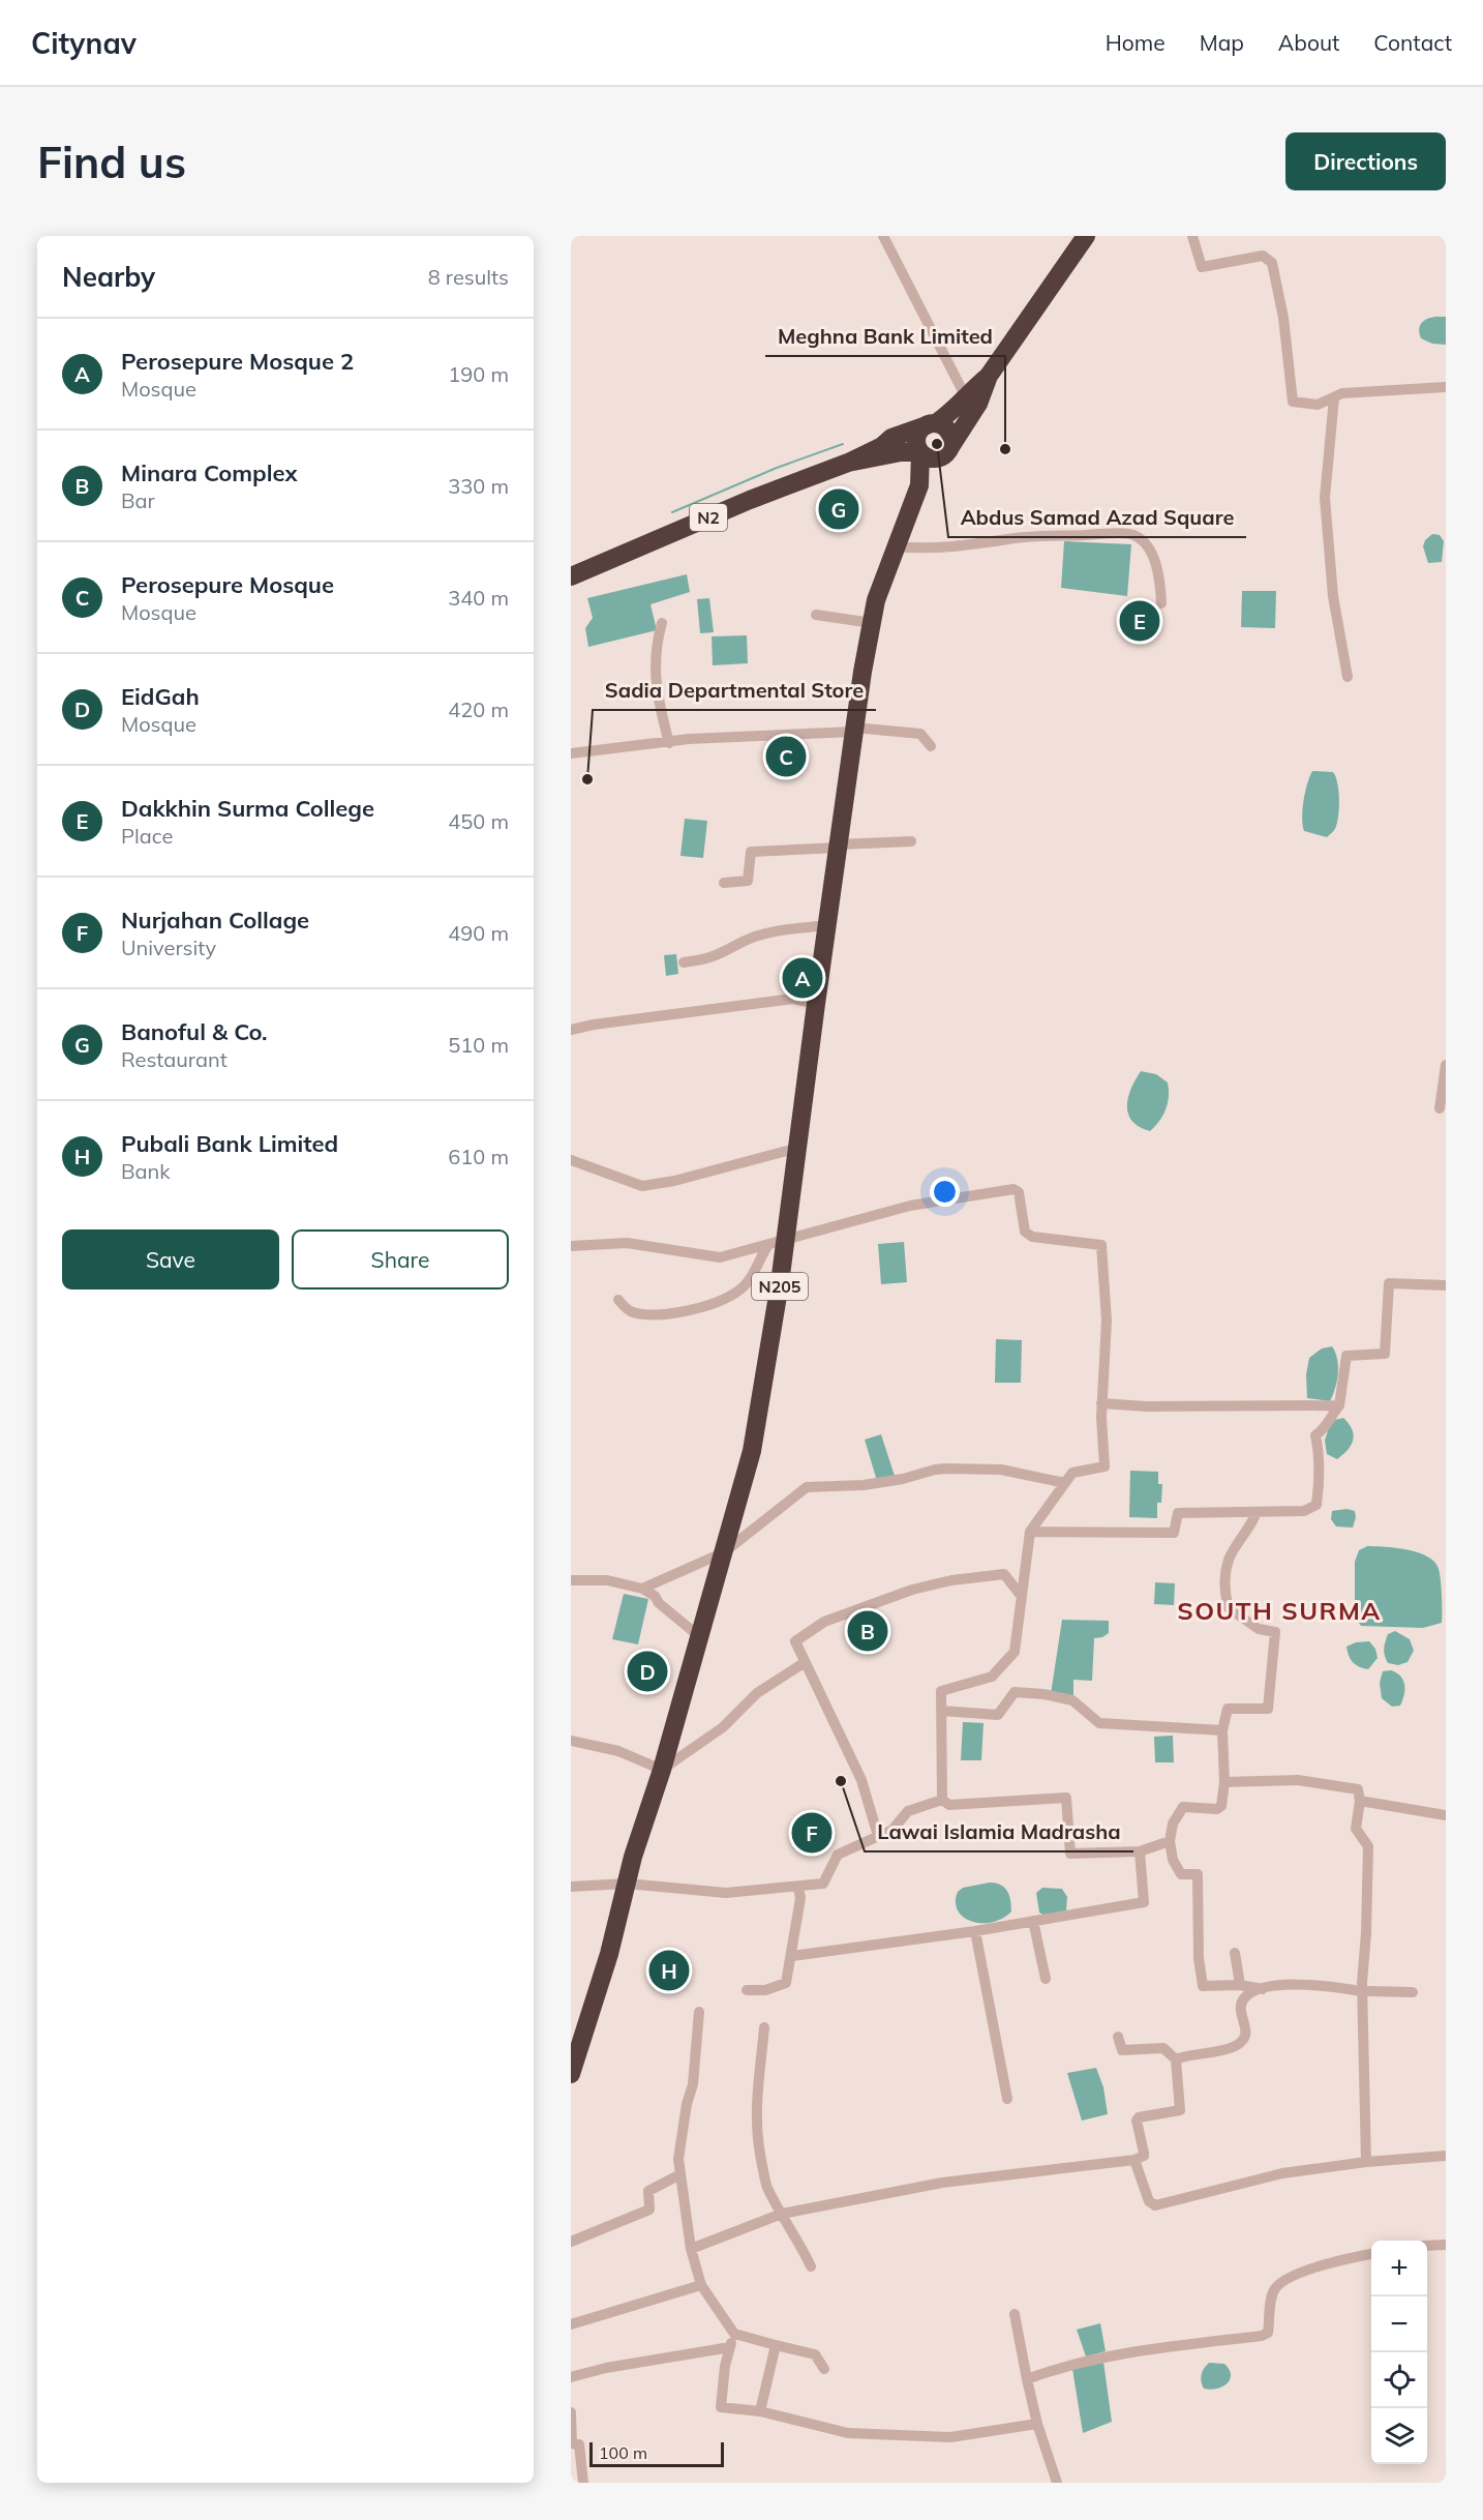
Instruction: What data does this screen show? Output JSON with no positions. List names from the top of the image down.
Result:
{
  "streets": {
    "highway": ["N2", "N205"]
  },
  "crossings": [
    ["N2", "N205"]
  ],
  "districts": ["SOUTH SURMA"],
  "places": [
    "Abdus Samad Azad Square",
    "Meghna Bank Limited",
    "Sadia Departmental Store",
    "Lawai Islamia Madrasha"
  ],
  "scale_bar": "100 m",
  "page": {
    "header": "Citynav",
    "nav": [
      "Home",
      "Map",
      "About",
      "Contact"
    ],
    "buttons": [
      "Directions",
      ["Save", "Share"]
    ],
    "title": "Find us",
    "heading": ["Nearby", "8 results"],
    "list": [
      {
        "mark": "A",
        "name": "Perosepure Mosque 2",
        "note": "Mosque",
        "value": "190 m"
      },
      {
        "mark": "B",
        "name": "Minara Complex",
        "note": "Bar",
        "value": "330 m"
      },
      {
        "mark": "C",
        "name": "Perosepure Mosque",
        "note": "Mosque",
        "value": "340 m"
      },
      {
        "mark": "D",
        "name": "EidGah",
        "note": "Mosque",
        "value": "420 m"
      },
      {
        "mark": "E",
        "name": "Dakkhin Surma College",
        "note": "Place",
        "value": "450 m"
      },
      {
        "mark": "F",
        "name": "Nurjahan Collage",
        "note": "University",
        "value": "490 m"
      },
      {
        "mark": "G",
        "name": "Banoful & Co.",
        "note": "Restaurant",
        "value": "510 m"
      },
      {
        "mark": "H",
        "name": "Pubali Bank Limited",
        "note": "Bank",
        "value": "610 m"
      }
    ],
    "pins": [
      "G",
      "E",
      "C",
      "A",
      "B",
      "D",
      "F",
      "H"
    ],
    "map_buttons": ["+", "−"],
    "scale": "100 m"
  }
}
